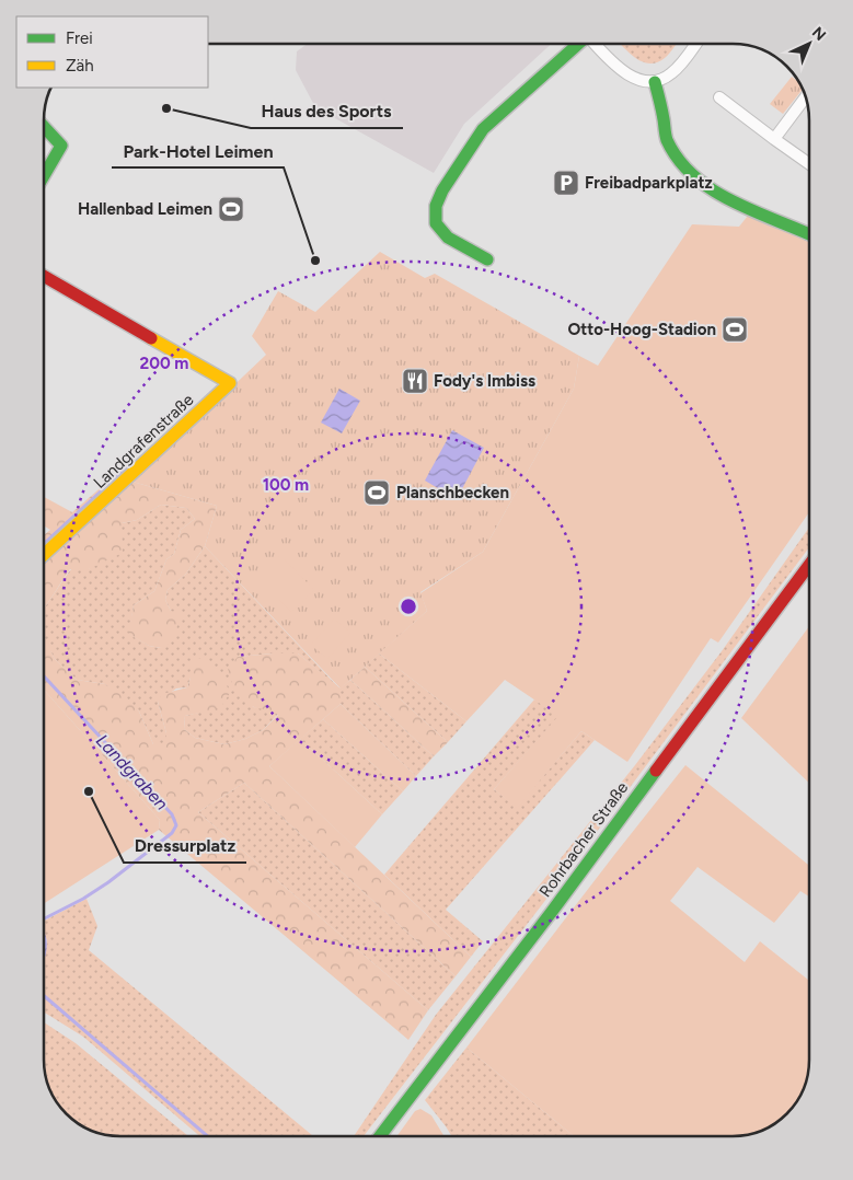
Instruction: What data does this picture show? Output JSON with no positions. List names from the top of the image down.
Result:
{
  "streets": {
    "street": ["Landgrafenstraße", "Rohrbacher Straße"]
  },
  "water": ["Landgraben"],
  "places": {
    "other": ["Haus des Sports", "Park-Hotel Leimen", "Dressurplatz"],
    "parking": ["Freibadparkplatz"],
    "sports": ["Hallenbad Leimen", "Otto-Hoog-Stadion", "Planschbecken"],
    "restaurant": ["Fody's Imbiss"]
  },
  "legend": ["Frei", "Zäh"],
  "north": "top right",
  "rings": ["200 m", "100 m"]
}
